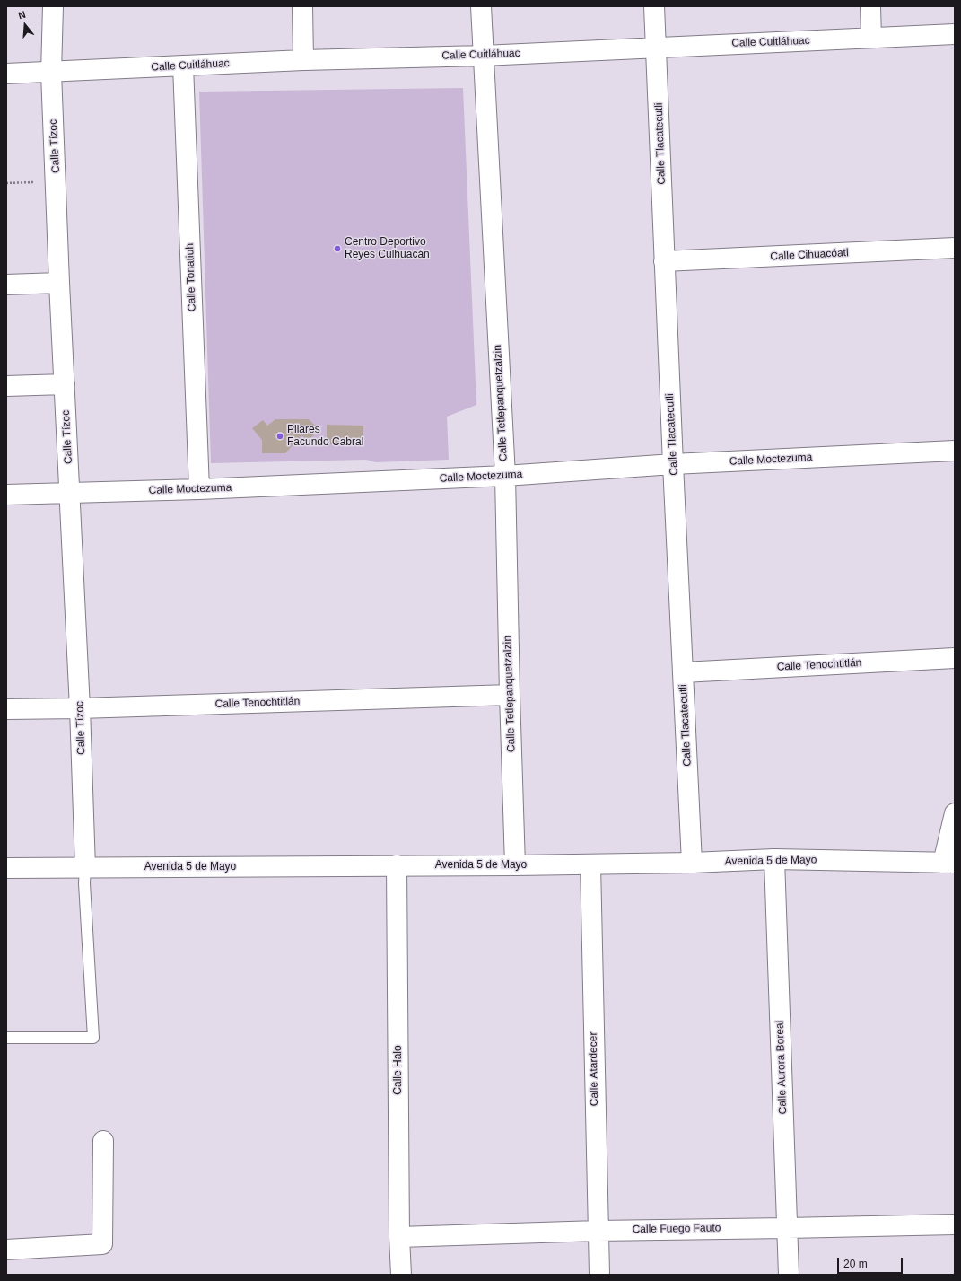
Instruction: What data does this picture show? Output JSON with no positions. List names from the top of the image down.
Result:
{
  "streets": {
    "street": [
      "Calle Cuitláhuac",
      "Calle Tlacatecutli",
      "Calle Tízoc",
      "Calle Cihuacóatl",
      "Calle Tonatiuh",
      "Calle Tetlepanquetzalzin",
      "Calle Moctezuma",
      "Calle Tenochtitlán",
      "Avenida 5 de Mayo",
      "Calle Aurora Boreal",
      "Calle Atardecer",
      "Calle Halo",
      "Calle Fuego Fauto"
    ]
  },
  "crossings": [
    ["Calle Cuitláhuac", "Calle Tlacatecutli"],
    ["Calle Cuitláhuac", "Calle Tízoc"],
    ["Calle Cuitláhuac", "Calle Tonatiuh"],
    ["Calle Cuitláhuac", "Calle Tetlepanquetzalzin"],
    ["Calle Tlacatecutli", "Calle Cihuacóatl"],
    ["Calle Tlacatecutli", "Calle Moctezuma"],
    ["Calle Tlacatecutli", "Calle Tenochtitlán"],
    ["Calle Tlacatecutli", "Avenida 5 de Mayo"],
    ["Calle Tízoc", "Calle Moctezuma"],
    ["Calle Tízoc", "Calle Tenochtitlán"],
    ["Calle Tízoc", "Avenida 5 de Mayo"],
    ["Calle Tonatiuh", "Calle Moctezuma"],
    ["Calle Tetlepanquetzalzin", "Calle Moctezuma"],
    ["Calle Tetlepanquetzalzin", "Calle Tenochtitlán"],
    ["Calle Tetlepanquetzalzin", "Avenida 5 de Mayo"],
    ["Avenida 5 de Mayo", "Calle Aurora Boreal"],
    ["Avenida 5 de Mayo", "Calle Atardecer"],
    ["Avenida 5 de Mayo", "Calle Halo"],
    ["Calle Aurora Boreal", "Calle Fuego Fauto"],
    ["Calle Atardecer", "Calle Fuego Fauto"],
    ["Calle Halo", "Calle Fuego Fauto"]
  ],
  "places": ["Centro Deportivo Reyes Culhuacán", "Pilares Facundo Cabral"],
  "scale_bar": "20 m",
  "north": "top"
}
